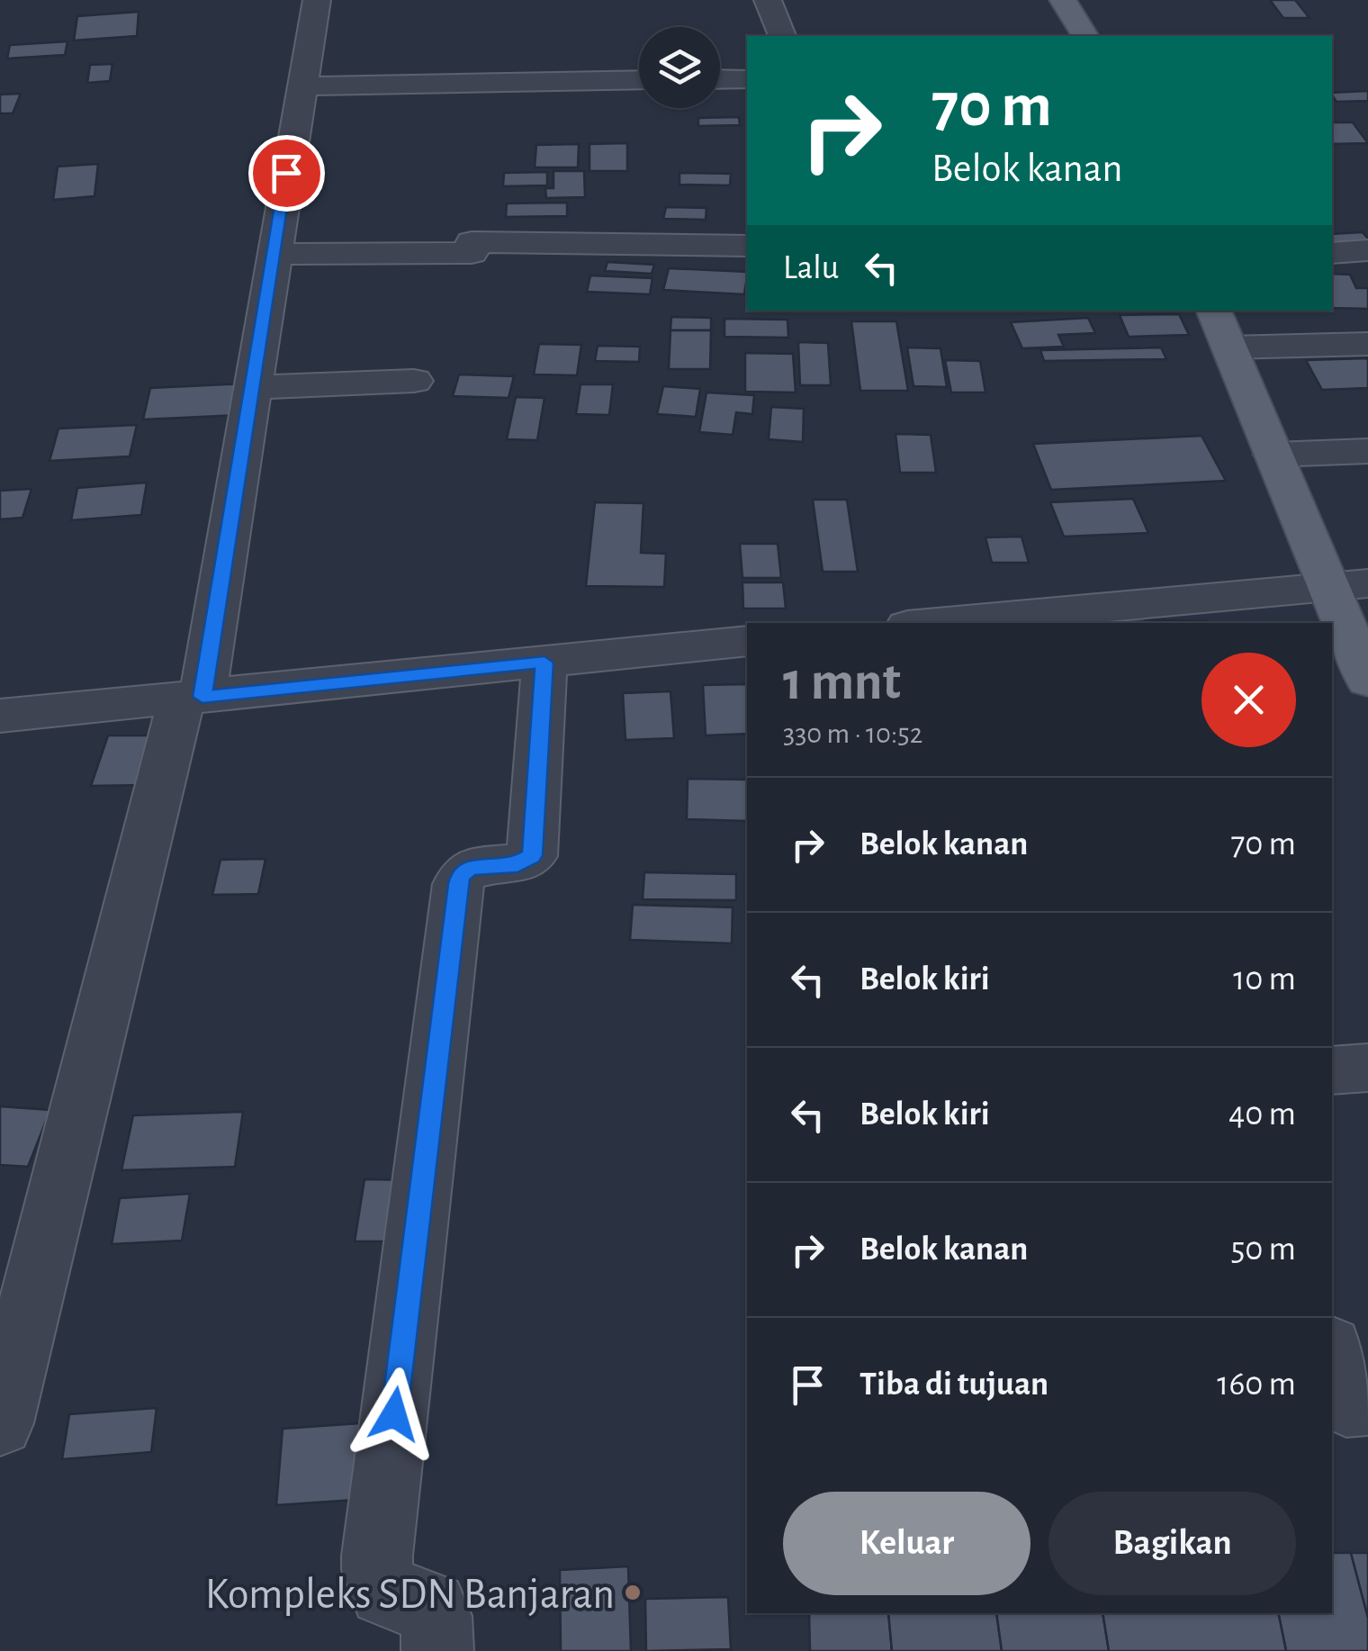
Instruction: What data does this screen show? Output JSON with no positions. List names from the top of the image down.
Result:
{
  "places": ["Kompleks SDN Banjaran"],
  "page": {
    "turn": ["70 m", "Belok kanan"],
    "then": "Lalu",
    "heading": ["1 mnt", "330 m · 10:52"],
    "list": [
      {
        "name": "Belok kanan",
        "value": "70 m"
      },
      {
        "name": "Belok kiri",
        "value": "10 m"
      },
      {
        "name": "Belok kiri",
        "value": "40 m"
      },
      {
        "name": "Belok kanan",
        "value": "50 m"
      },
      {
        "name": "Tiba di tujuan",
        "value": "160 m"
      }
    ],
    "buttons": ["Keluar", "Bagikan"]
  }
}
